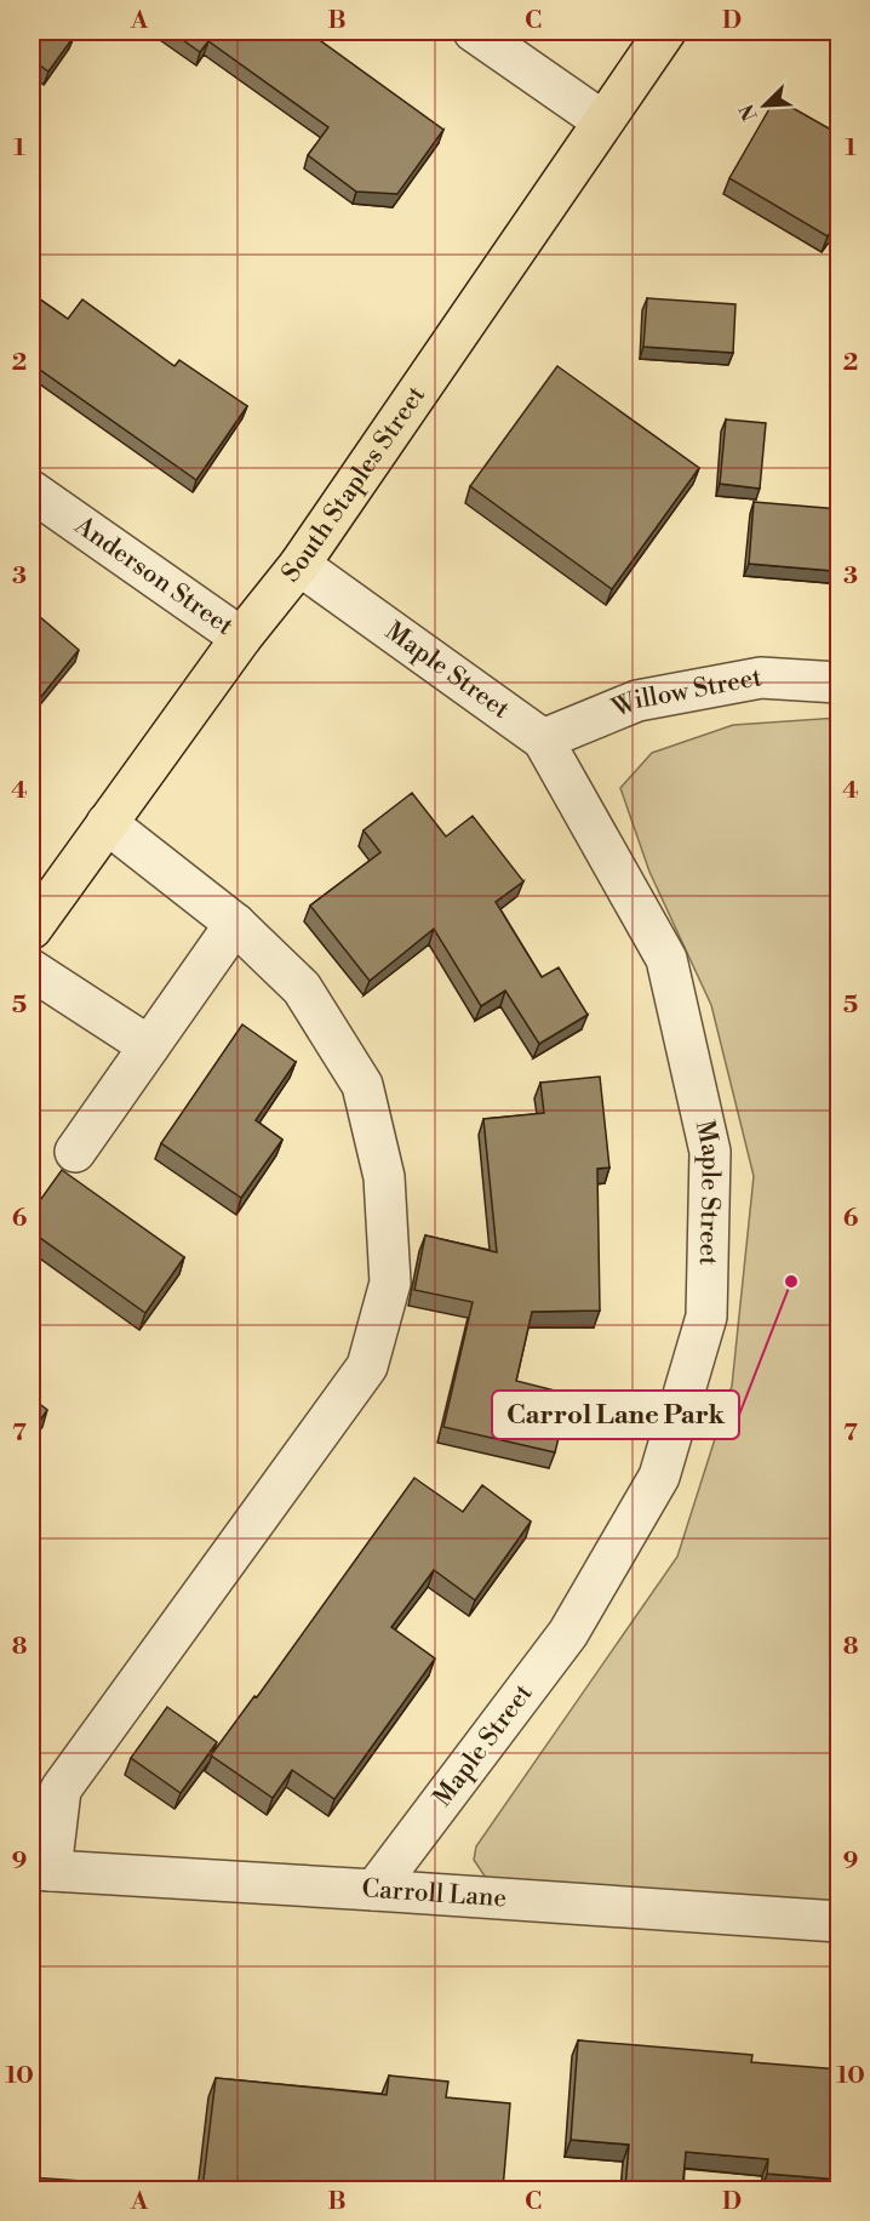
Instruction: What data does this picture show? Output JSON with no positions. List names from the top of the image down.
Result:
{
  "streets": {
    "main road": ["South Staples Street"],
    "street": [
      "Anderson Street",
      "Maple Street",
      "Willow Street",
      "Carroll Lane"
    ]
  },
  "crossings": [
    ["South Staples Street", "Anderson Street"],
    ["South Staples Street", "Maple Street"],
    ["Maple Street", "Willow Street"],
    ["Maple Street", "Carroll Lane"]
  ],
  "places": ["Carrol Lane Park"],
  "north": "bottom left",
  "grid": {
    "columns": [
      "A",
      "B",
      "C",
      "D"
    ],
    "rows": [
      "1",
      "2",
      "3",
      "4",
      "5",
      "6",
      "7",
      "8",
      "9",
      "10"
    ]
  }
}
